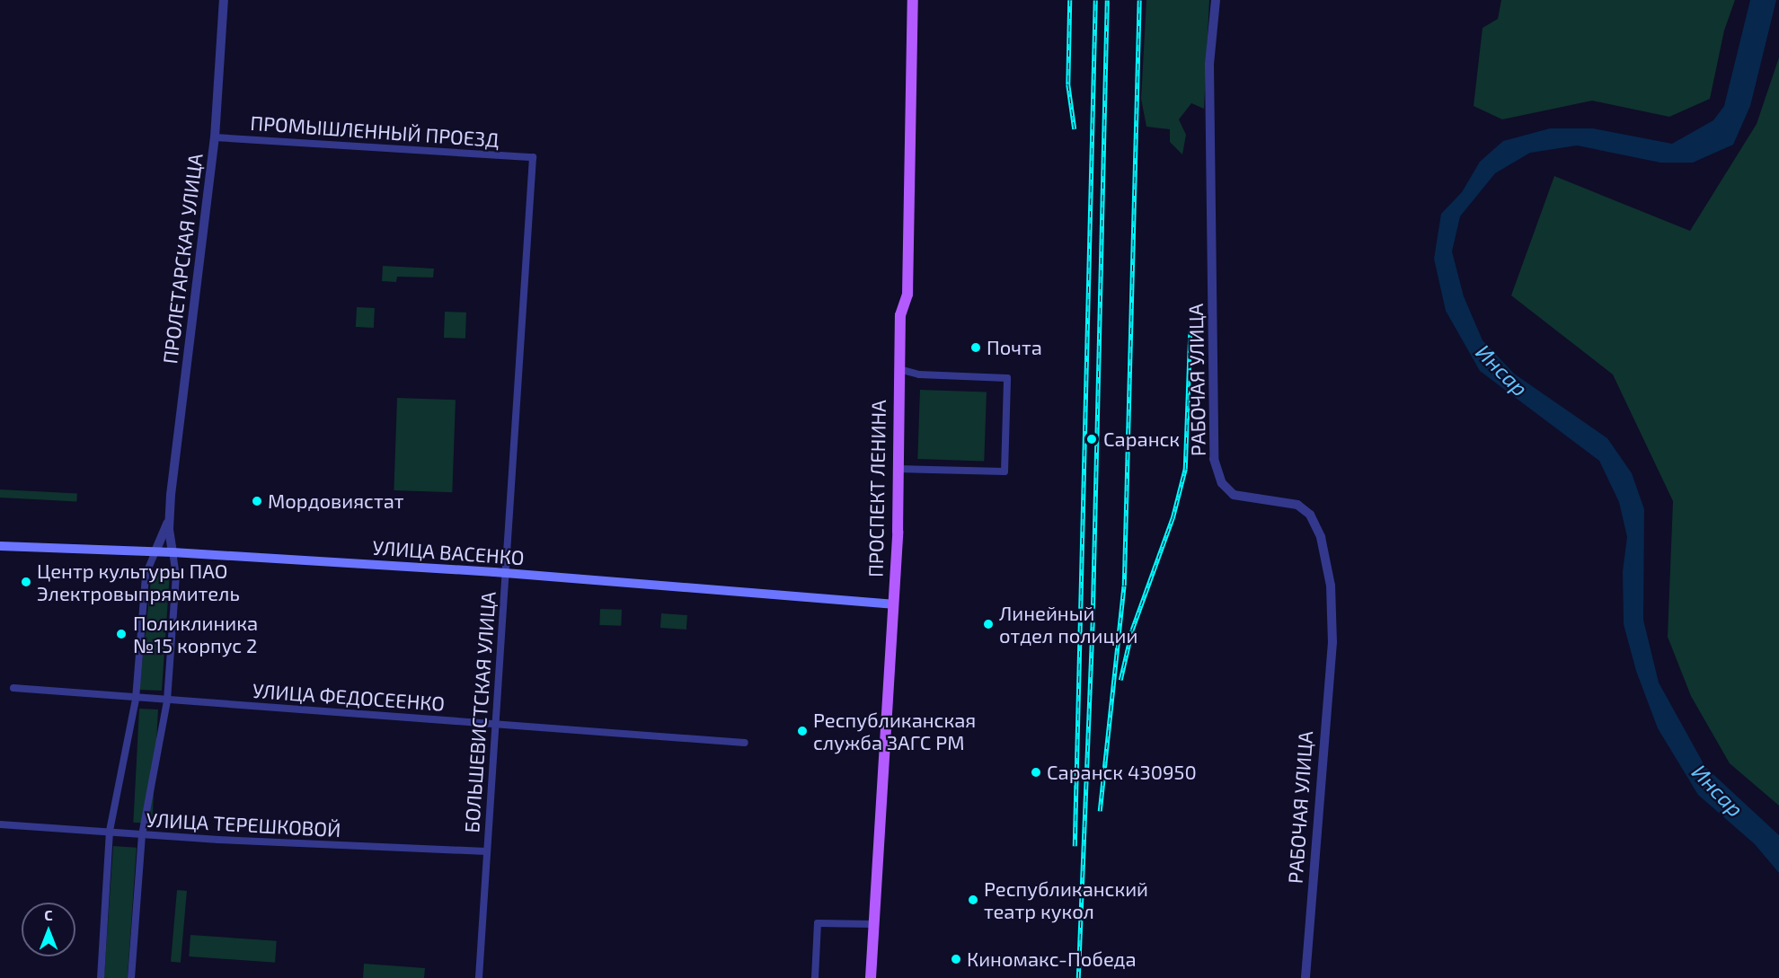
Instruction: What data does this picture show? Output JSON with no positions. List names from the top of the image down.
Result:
{
  "streets": {
    "main road": ["ПРОСПЕКТ ЛЕНИНА", "УЛИЦА ВАСЕНКО"],
    "street": [
      "ПРОМЫШЛЕННЫЙ ПРОЕЗД",
      "ПРОЛЕТАРСКАЯ УЛИЦА",
      "РАБОЧАЯ УЛИЦА",
      "УЛИЦА ФЕДОСЕЕНКО",
      "БОЛЬШЕВИСТСКАЯ УЛИЦА",
      "УЛИЦА ТЕРЕШКОВОЙ"
    ]
  },
  "crossings": [
    ["ПРОМЫШЛЕННЫЙ ПРОЕЗД", "ПРОЛЕТАРСКАЯ УЛИЦА"],
    ["ПРОМЫШЛЕННЫЙ ПРОЕЗД", "БОЛЬШЕВИСТСКАЯ УЛИЦА"],
    ["ПРОЛЕТАРСКАЯ УЛИЦА", "УЛИЦА ВАСЕНКО"],
    ["ПРОЛЕТАРСКАЯ УЛИЦА", "УЛИЦА ФЕДОСЕЕНКО"],
    ["ПРОЛЕТАРСКАЯ УЛИЦА", "УЛИЦА ТЕРЕШКОВОЙ"],
    ["ПРОСПЕКТ ЛЕНИНА", "УЛИЦА ВАСЕНКО"],
    ["УЛИЦА ВАСЕНКО", "БОЛЬШЕВИСТСКАЯ УЛИЦА"],
    ["УЛИЦА ФЕДОСЕЕНКО", "БОЛЬШЕВИСТСКАЯ УЛИЦА"],
    ["БОЛЬШЕВИСТСКАЯ УЛИЦА", "УЛИЦА ТЕРЕШКОВОЙ"]
  ],
  "water": ["Инсар"],
  "places": [
    "Почта",
    "Саранск",
    "Мордовиястат",
    "Центр культуры ПАО Электровыпрямитель",
    "Линейный отдел полиции",
    "Поликлиника №15 корпус 2",
    "Республиканская служба ЗАГС РМ",
    "Саранск 430950",
    "Республиканский театр кукол",
    "Киномакс-Победа"
  ],
  "north": "top"
}
